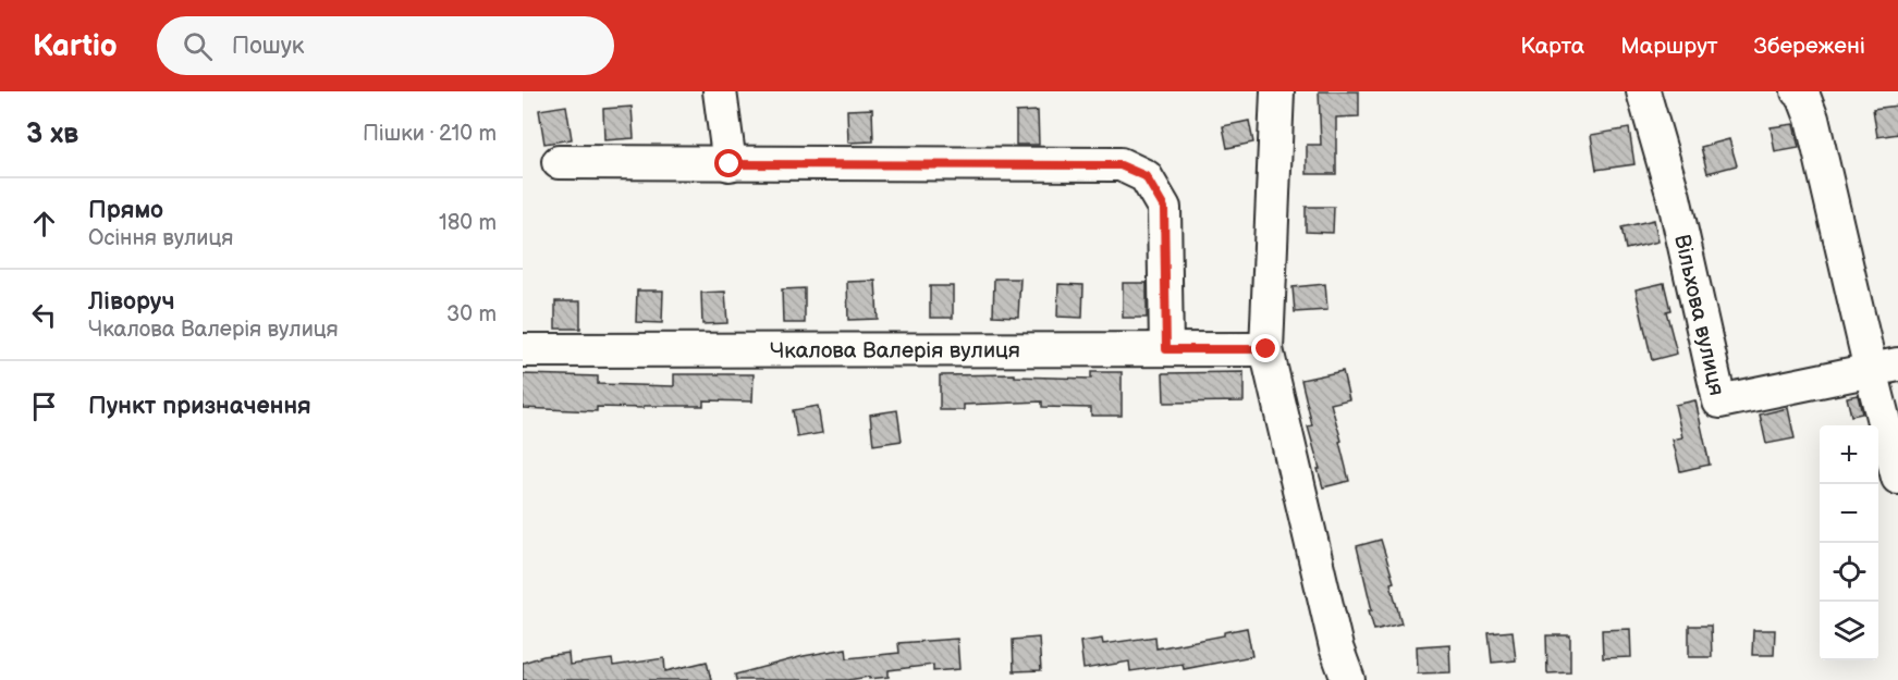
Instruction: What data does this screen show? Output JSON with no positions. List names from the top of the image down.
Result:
{
  "streets": {
    "street": ["Вільхова вулиця", "Чкалова Валерія вулиця"]
  },
  "page": {
    "header": "Kartio",
    "search": "Пошук",
    "nav": ["Карта", "Маршрут", "Збережені"],
    "heading": ["3 хв", "Пішки · 210 m"],
    "list": [
      ["Прямо", "Осіння вулиця", "180 m"],
      ["Ліворуч", "Чкалова Валерія вулиця", "30 m"],
      "Пункт призначення"
    ],
    "map_buttons": ["+", "−"]
  }
}
